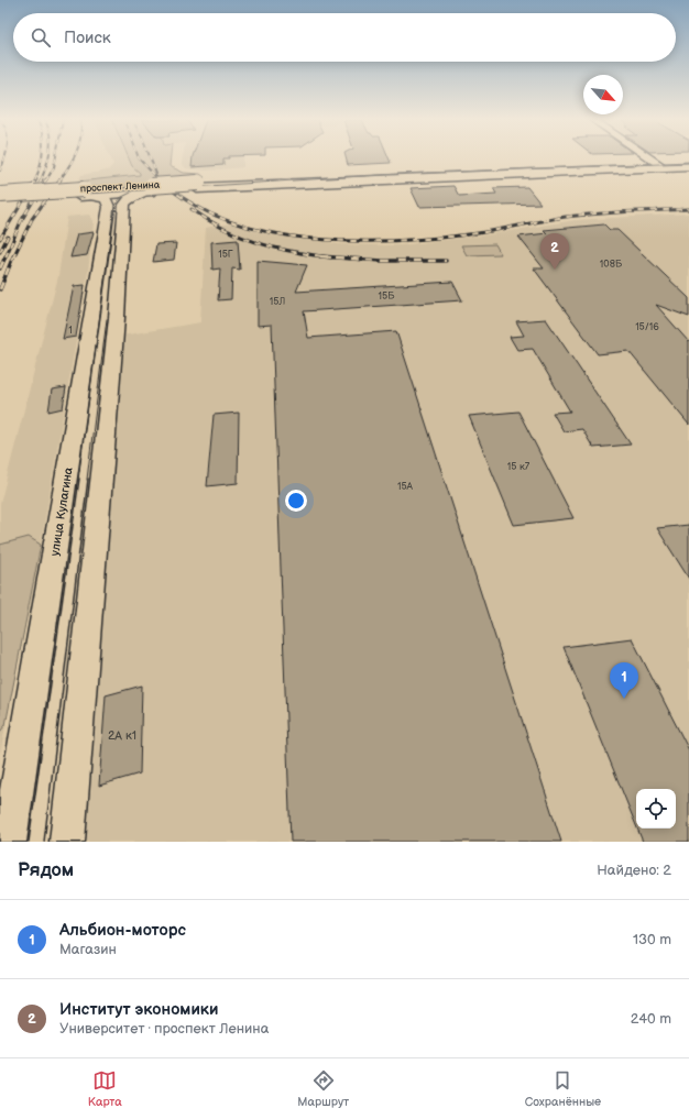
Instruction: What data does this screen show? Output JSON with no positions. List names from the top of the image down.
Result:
{
  "streets": {
    "main road": ["проспект Ленина"],
    "street": ["улица Кулагина"]
  },
  "crossings": [
    ["проспект Ленина", "улица Кулагина"]
  ],
  "house_numbers": [
    "15Г",
    "108Б",
    "15Б",
    "15Л",
    "15/16",
    "1",
    "15 к7",
    "15А",
    "2А к1"
  ],
  "north": "bottom right",
  "page": {
    "search": "Поиск",
    "pins": ["2", "1"],
    "heading": ["Рядом", "Найдено: 2"],
    "list": [
      {
        "mark": "1",
        "name": "Альбион-моторс",
        "note": "Магазин",
        "value": "130 m"
      },
      {
        "mark": "2",
        "name": "Институт экономики",
        "note": "Университет · проспект Ленина",
        "value": "240 m"
      }
    ],
    "nav": ["Карта", "Маршрут", "Сохранённые"]
  }
}
